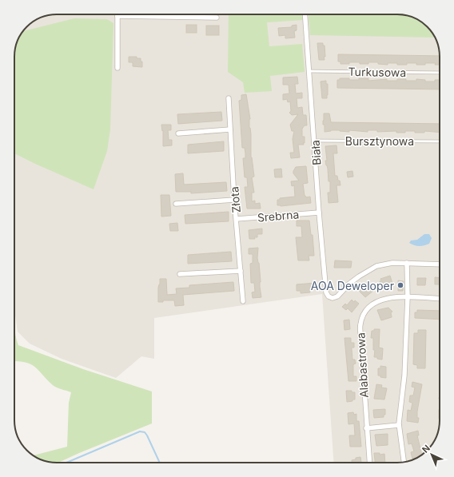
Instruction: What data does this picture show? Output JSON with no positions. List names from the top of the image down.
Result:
{
  "streets": {
    "street": [
      "Biała",
      "Złota",
      "Srebrna",
      "Alabastrowa"
    ],
    "lane": ["Turkusowa", "Bursztynowa"]
  },
  "crossings": [
    ["Turkusowa", "Biała"],
    ["Bursztynowa", "Biała"],
    ["Biała", "Srebrna"],
    ["Złota", "Srebrna"]
  ],
  "places": ["AOA Deweloper"],
  "north": "top left"
}
